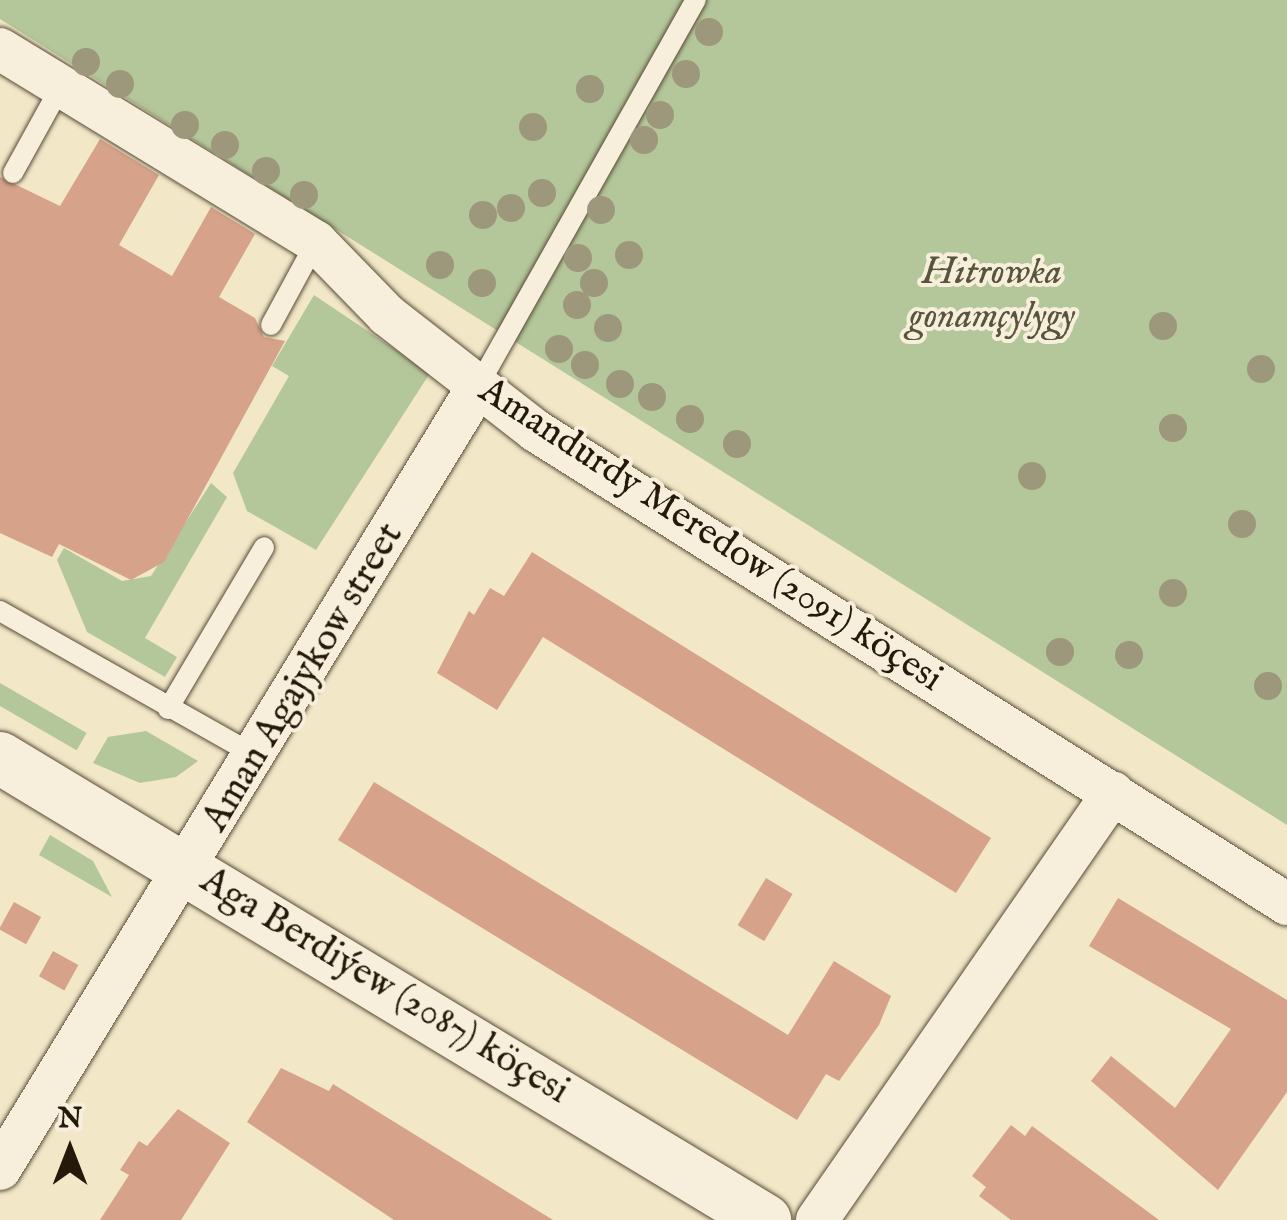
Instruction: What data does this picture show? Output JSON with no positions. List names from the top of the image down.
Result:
{
  "streets": {
    "street": ["Amandurdy Meredow (2091) köçesi", "Aman Agajykow street", "Aga Berdiýew (2087) köçesi"]
  },
  "crossings": [
    ["Amandurdy Meredow (2091) köçesi", "Aman Agajykow street"],
    ["Aman Agajykow street", "Aga Berdiýew (2087) köçesi"]
  ],
  "parks": ["Hitrowka gonamçylygy"],
  "north": "top"
}
